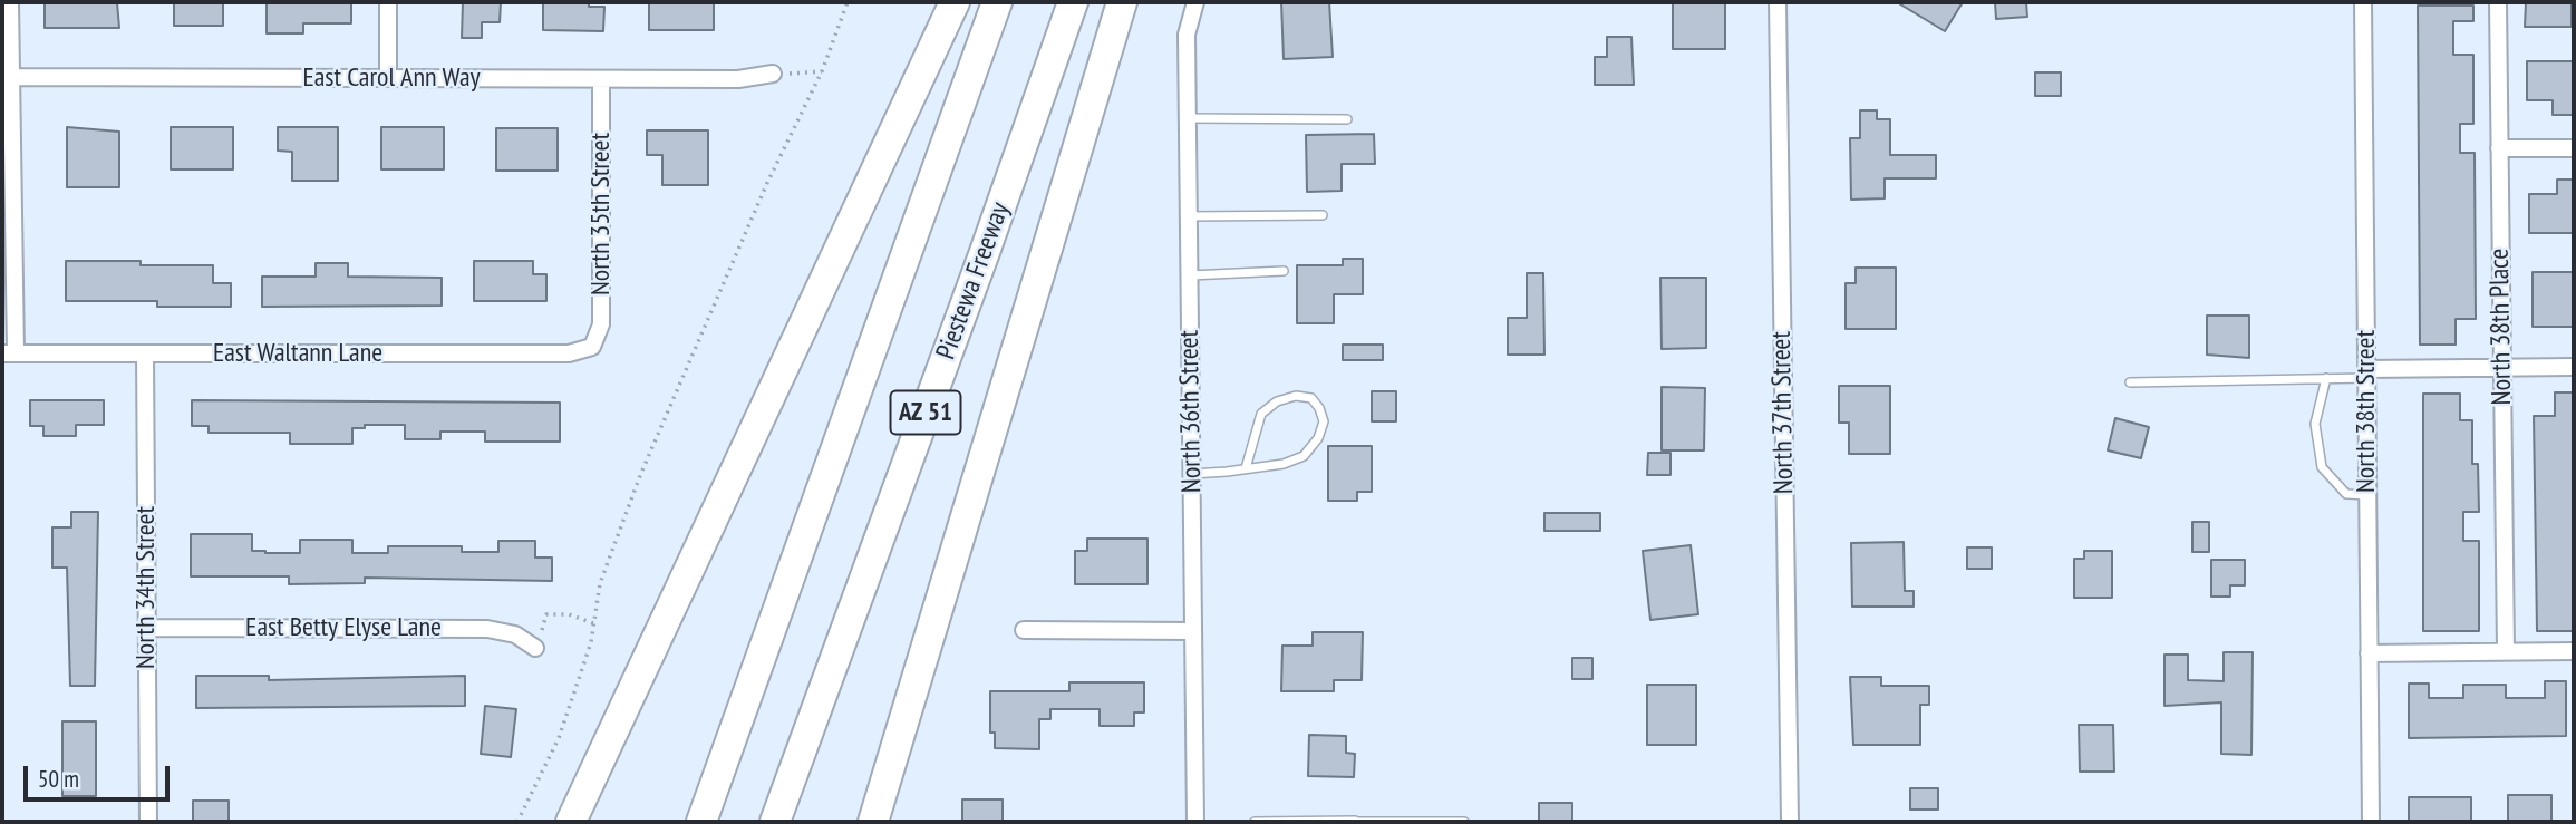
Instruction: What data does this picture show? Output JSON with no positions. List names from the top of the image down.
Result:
{
  "streets": {
    "highway": ["Piestewa Freeway", "AZ 51"],
    "street": [
      "East Carol Ann Way",
      "North 35th Street",
      "North 38th Place",
      "East Waltann Lane",
      "North 36th Street",
      "North 38th Street",
      "North 37th Street",
      "North 34th Street",
      "East Betty Elyse Lane"
    ]
  },
  "crossings": [
    ["East Carol Ann Way", "North 35th Street"],
    ["North 35th Street", "East Waltann Lane"],
    ["East Waltann Lane", "North 34th Street"],
    ["North 34th Street", "East Betty Elyse Lane"]
  ],
  "scale_bar": "50 m"
}
